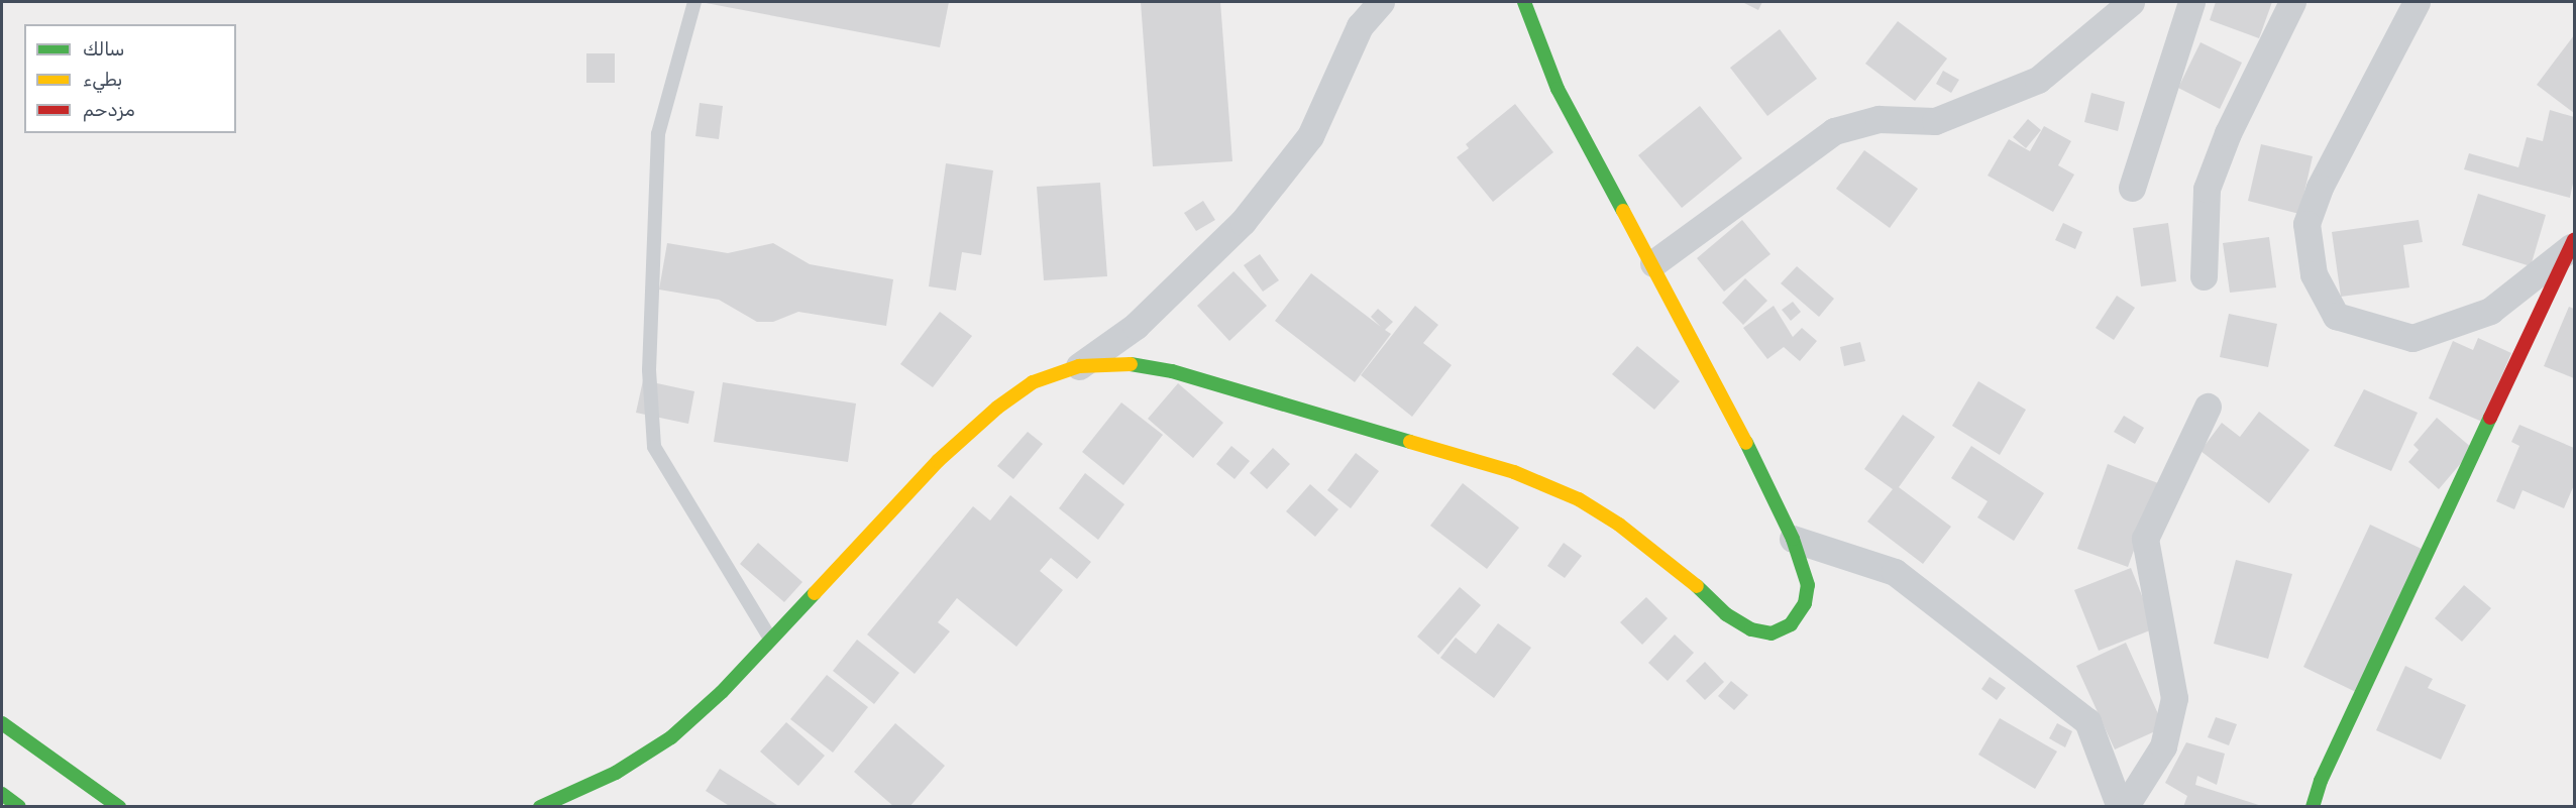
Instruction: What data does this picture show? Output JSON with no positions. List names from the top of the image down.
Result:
{
  "legend": ["سالك", "بطيء", "مزدحم"]
}
